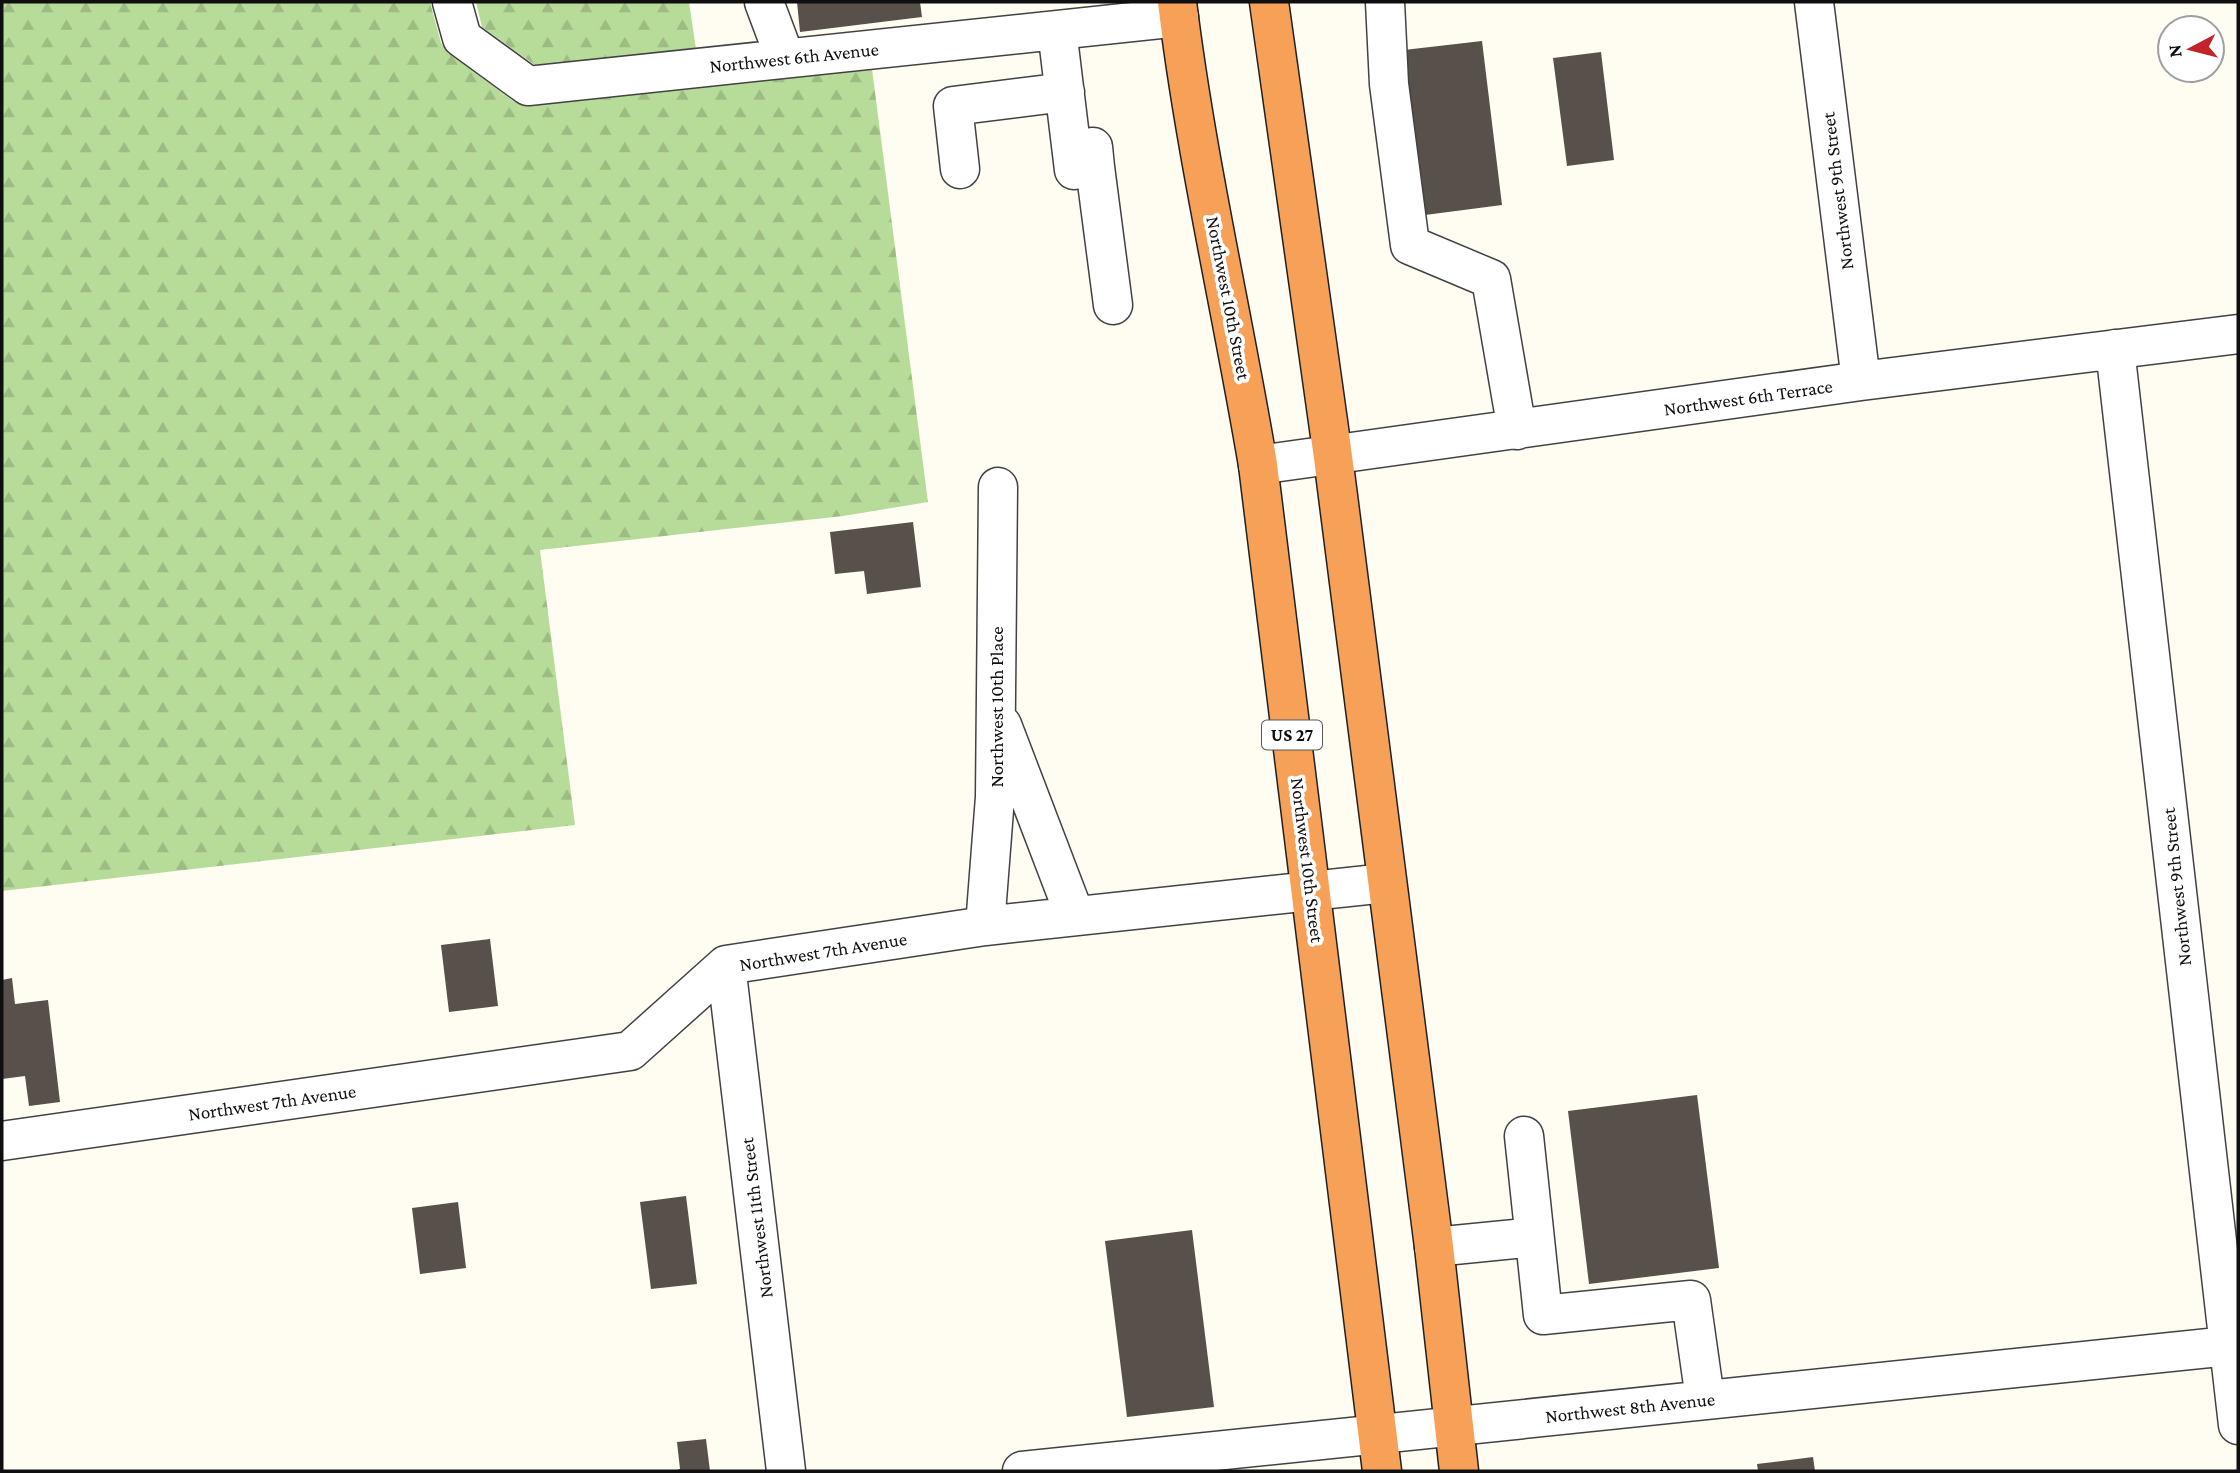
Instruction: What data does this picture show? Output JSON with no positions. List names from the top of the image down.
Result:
{
  "streets": {
    "highway": ["Northwest 10th Street", "US 27"],
    "street": [
      "Northwest 6th Avenue",
      "Northwest 9th Street",
      "Northwest 6th Terrace",
      "Northwest 10th Place",
      "Northwest 7th Avenue",
      "Northwest 11th Street",
      "Northwest 8th Avenue"
    ]
  },
  "crossings": [
    ["Northwest 6th Avenue", "Northwest 10th Street"],
    ["Northwest 9th Street", "Northwest 6th Terrace"],
    ["Northwest 9th Street", "Northwest 8th Avenue"],
    ["Northwest 10th Street", "Northwest 6th Terrace"],
    ["Northwest 10th Street", "Northwest 7th Avenue"],
    ["Northwest 10th Street", "Northwest 8th Avenue"],
    ["Northwest 10th Place", "Northwest 7th Avenue"],
    ["Northwest 7th Avenue", "Northwest 11th Street"]
  ],
  "north": "left"
}
